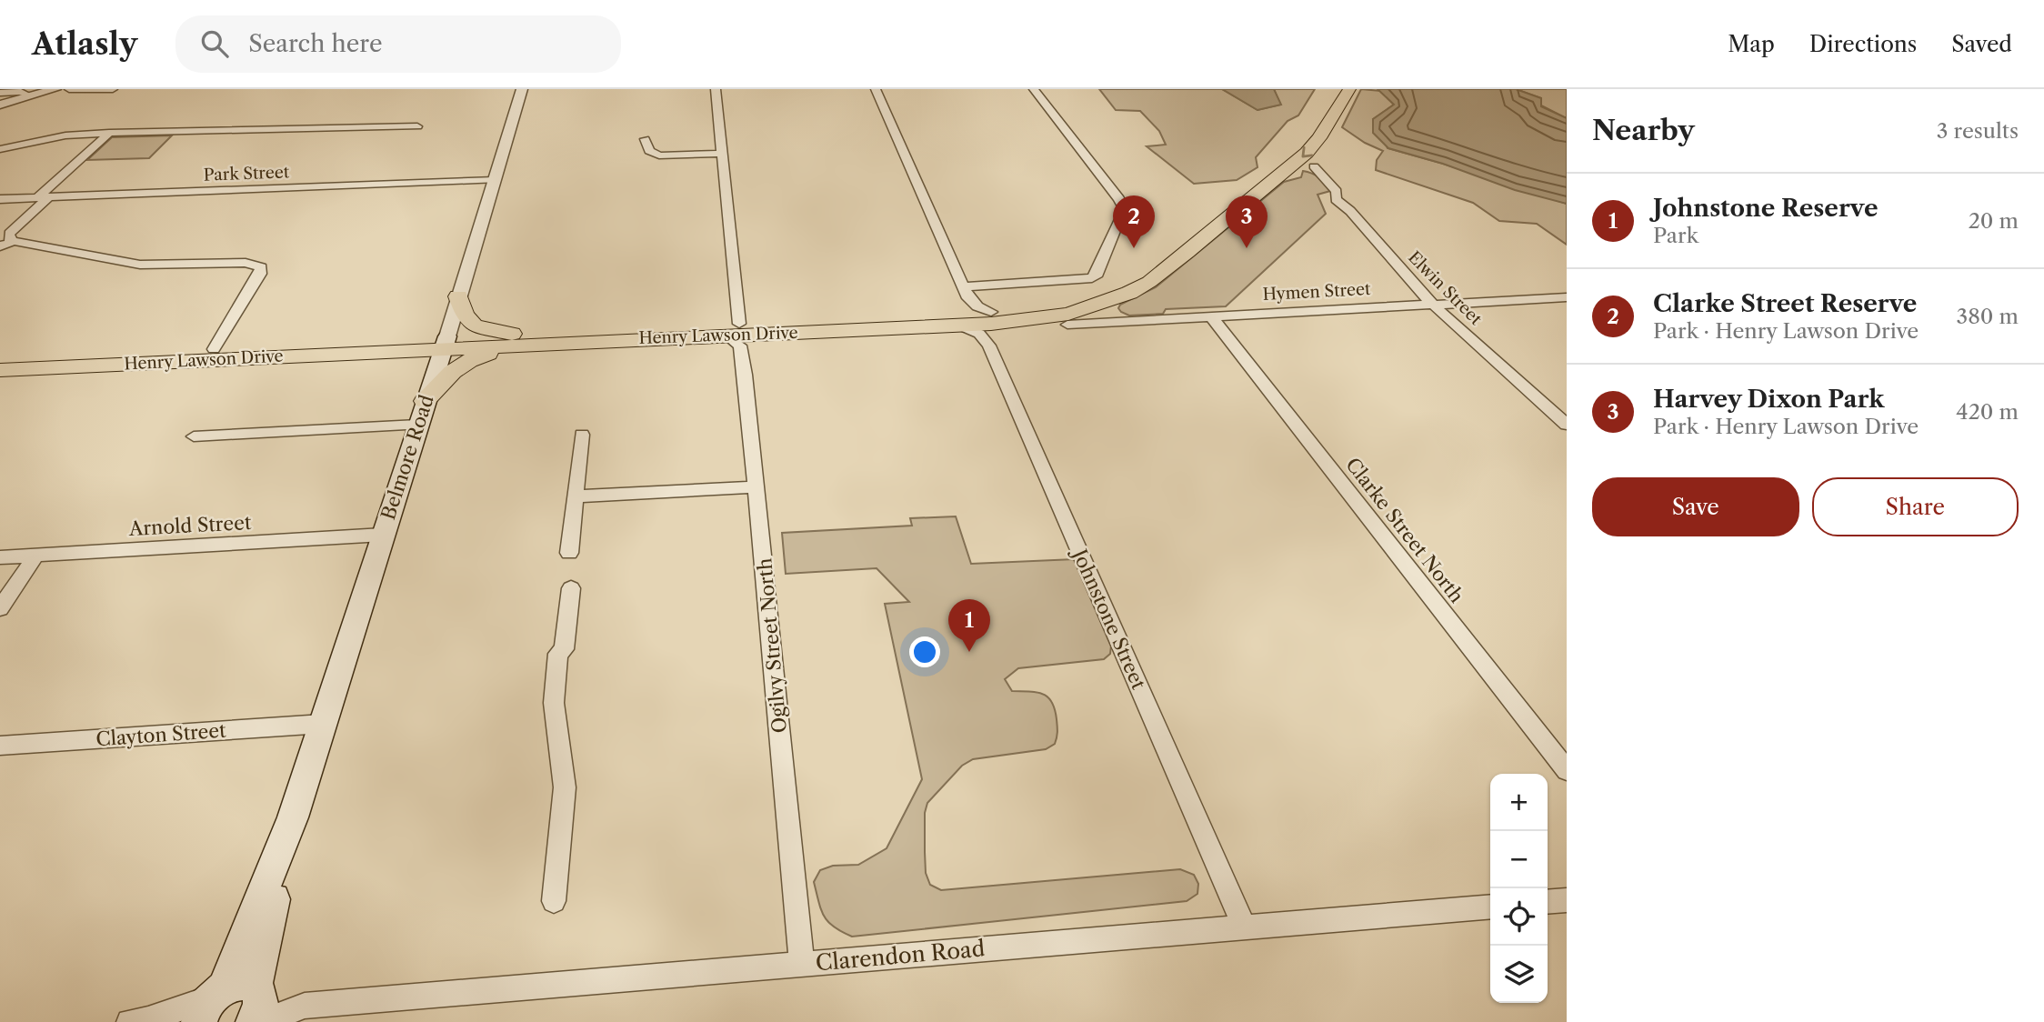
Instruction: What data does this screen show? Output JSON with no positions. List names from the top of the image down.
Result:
{
  "streets": {
    "main road": ["Henry Lawson Drive", "Belmore Road"],
    "street": [
      "Park Street",
      "Elwin Street",
      "Hymen Street",
      "Arnold Street",
      "Clarke Street North",
      "Johnstone Street",
      "Ogilvy Street North",
      "Clayton Street",
      "Clarendon Road"
    ]
  },
  "crossings": [
    ["Park Street", "Belmore Road"],
    ["Elwin Street", "Hymen Street"],
    ["Hymen Street", "Clarke Street North"],
    ["Henry Lawson Drive", "Belmore Road"],
    ["Henry Lawson Drive", "Johnstone Street"],
    ["Henry Lawson Drive", "Ogilvy Street North"],
    ["Belmore Road", "Arnold Street"],
    ["Belmore Road", "Clayton Street"],
    ["Belmore Road", "Clarendon Road"],
    ["Johnstone Street", "Clarendon Road"],
    ["Ogilvy Street North", "Clarendon Road"]
  ],
  "page": {
    "header": "Atlasly",
    "search": "Search here",
    "nav": ["Map", "Directions", "Saved"],
    "heading": ["Nearby", "3 results"],
    "list": [
      {
        "mark": "1",
        "name": "Johnstone Reserve",
        "note": "Park",
        "value": "20 m"
      },
      {
        "mark": "2",
        "name": "Clarke Street Reserve",
        "note": "Park · Henry Lawson Drive",
        "value": "380 m"
      },
      {
        "mark": "3",
        "name": "Harvey Dixon Park",
        "note": "Park · Henry Lawson Drive",
        "value": "420 m"
      }
    ],
    "pins": ["2", "3", "1"],
    "buttons": ["Save", "Share"],
    "map_buttons": ["+", "−"]
  }
}
